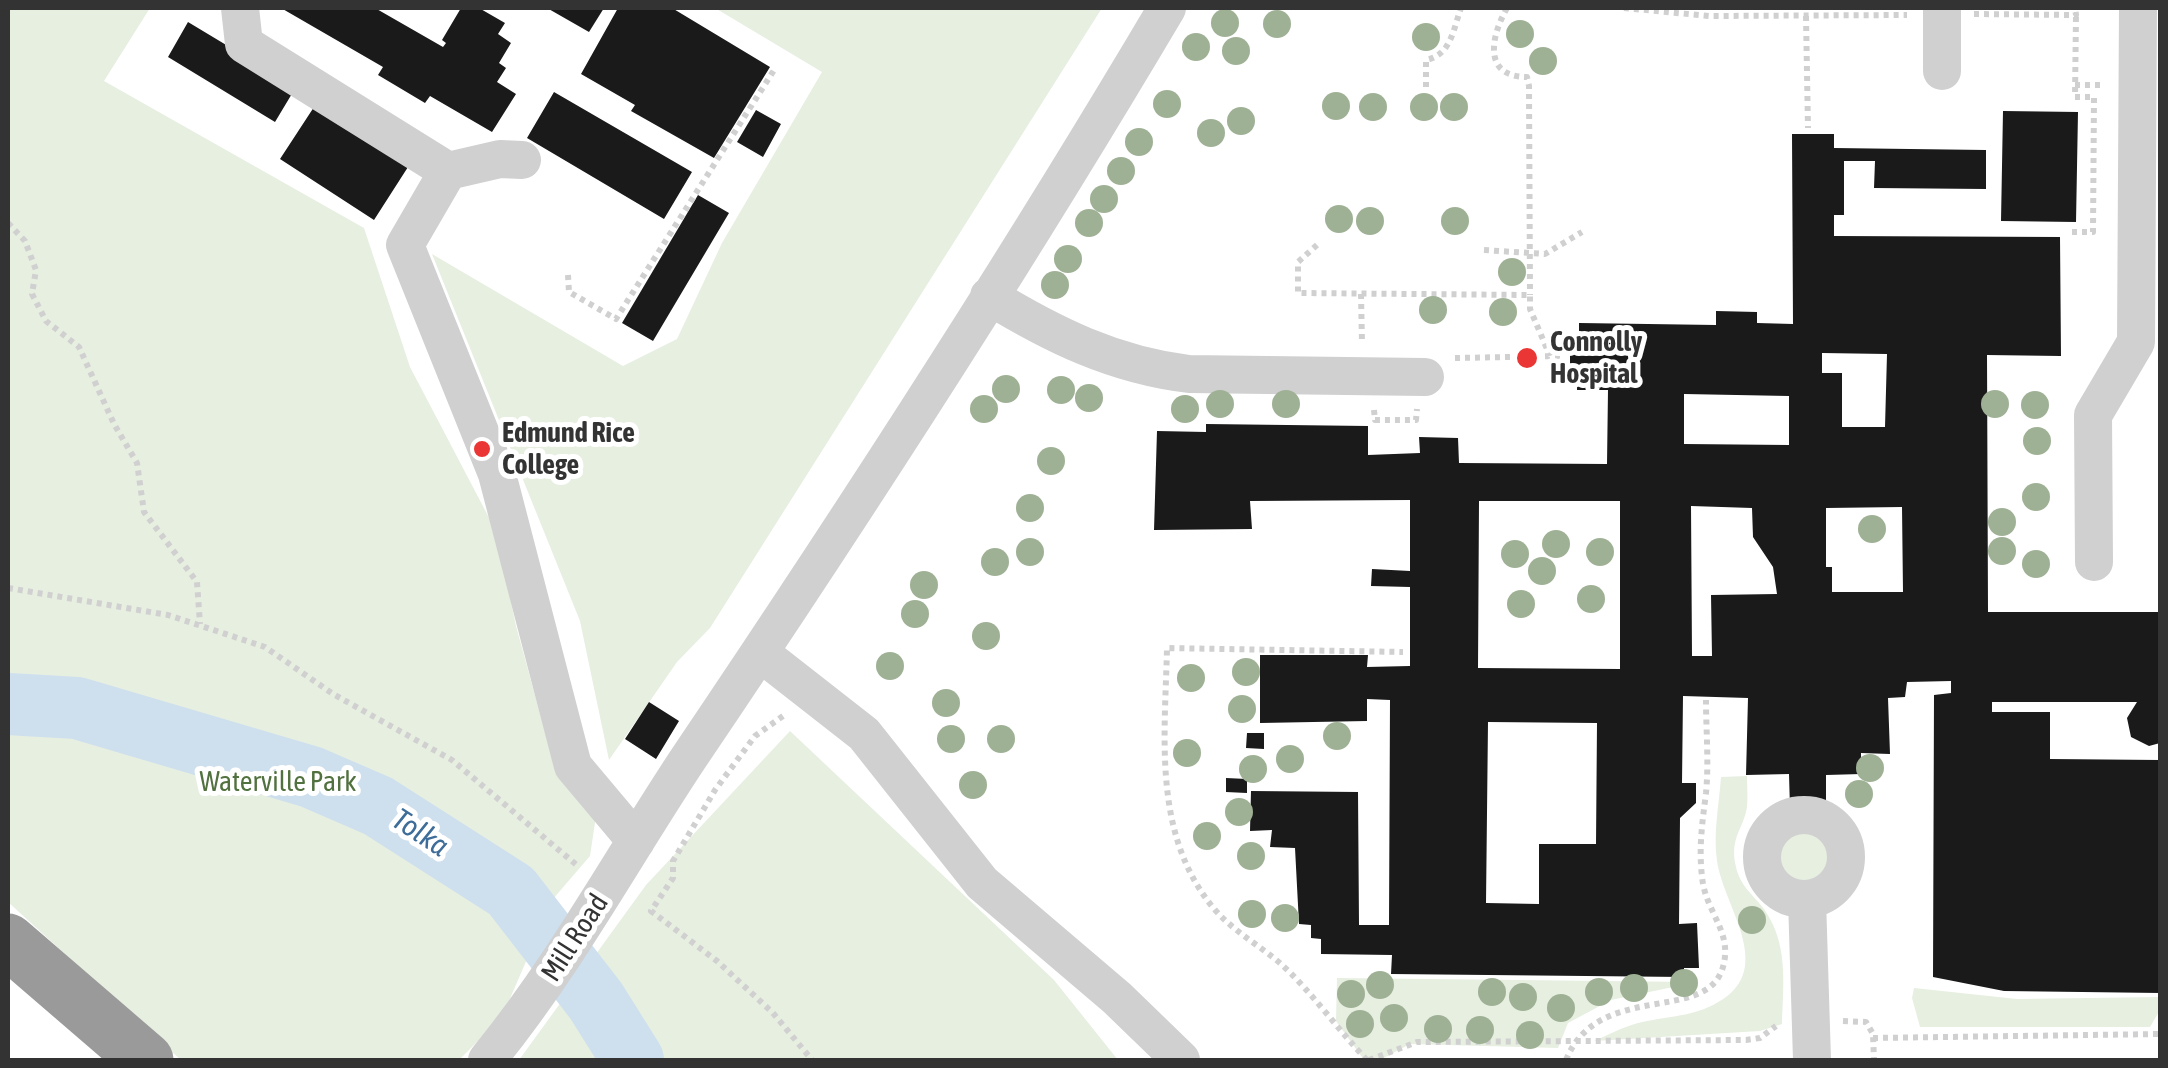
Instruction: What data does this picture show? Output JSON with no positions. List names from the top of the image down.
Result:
{
  "streets": {
    "street": ["Mill Road"]
  },
  "water": ["Tolka"],
  "parks": ["Waterville Park"],
  "places": ["Connolly Hospital", "Edmund Rice College"]
}
